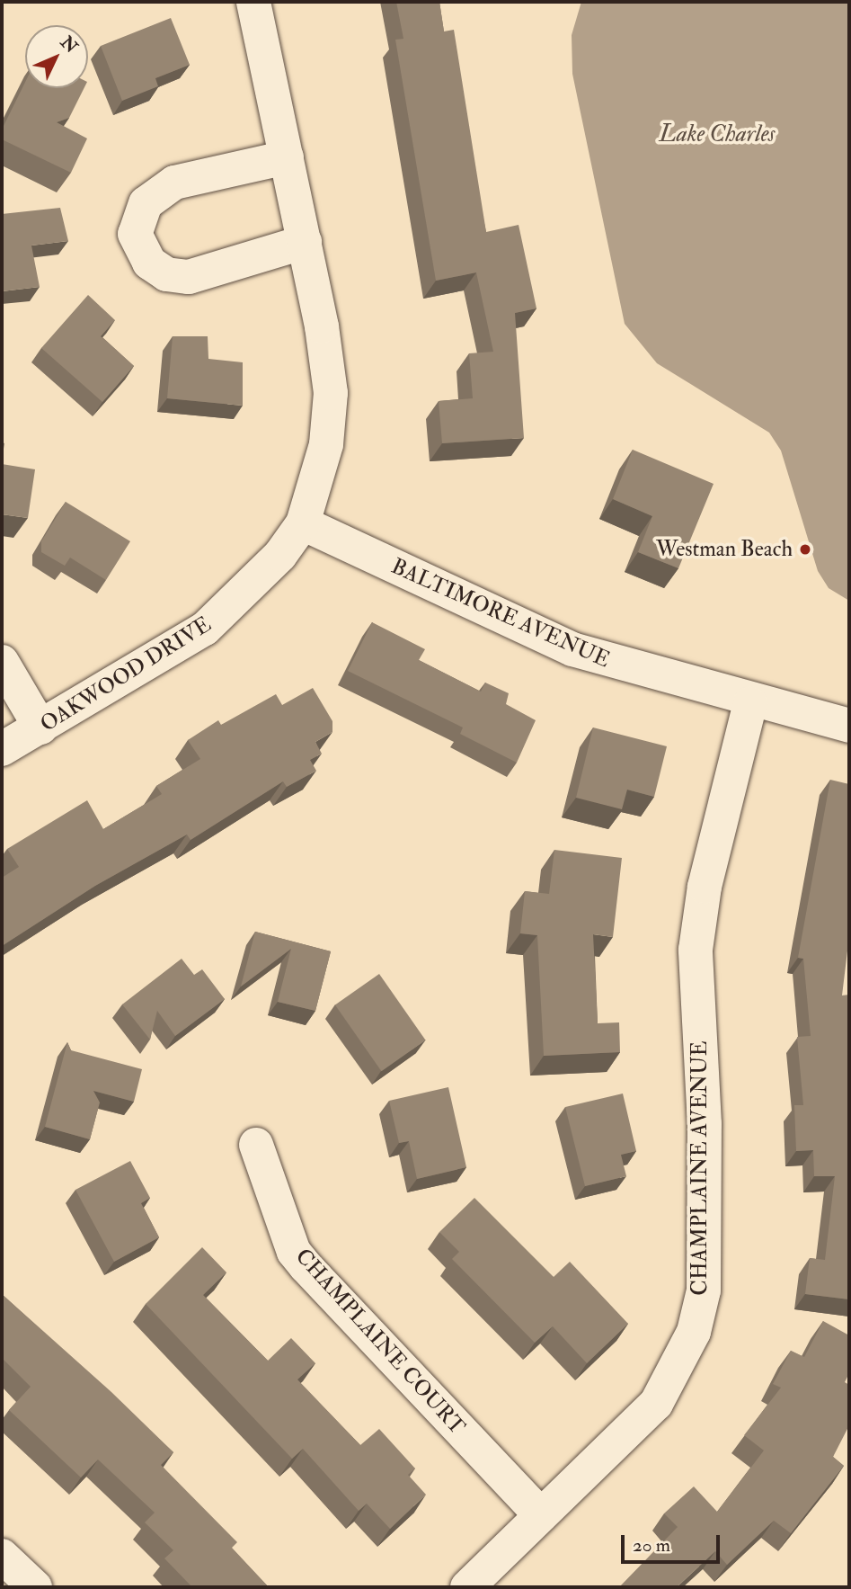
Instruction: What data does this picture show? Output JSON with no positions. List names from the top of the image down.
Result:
{
  "streets": {
    "street": [
      "BALTIMORE AVENUE",
      "OAKWOOD DRIVE",
      "CHAMPLAINE AVENUE",
      "CHAMPLAINE COURT"
    ]
  },
  "crossings": [
    ["BALTIMORE AVENUE", "OAKWOOD DRIVE"],
    ["BALTIMORE AVENUE", "CHAMPLAINE AVENUE"],
    ["CHAMPLAINE AVENUE", "CHAMPLAINE COURT"]
  ],
  "water": ["Lake Charles"],
  "places": ["Westman Beach"],
  "scale_bar": "20 m",
  "north": "top right"
}
